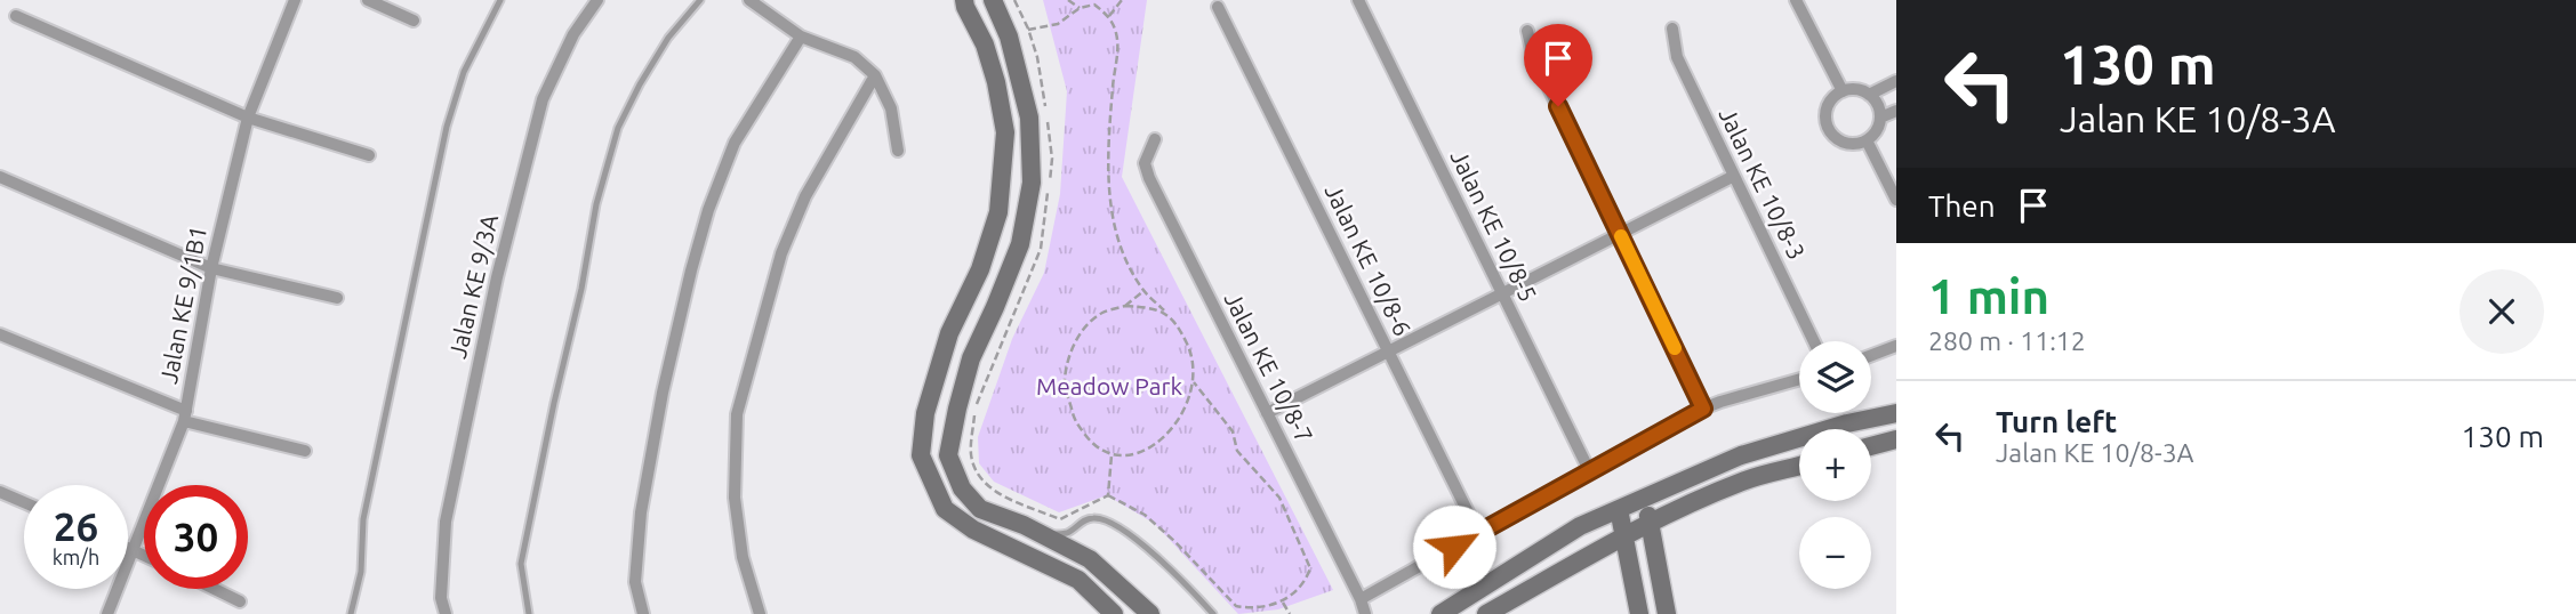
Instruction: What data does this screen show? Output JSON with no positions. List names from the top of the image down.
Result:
{
  "streets": {
    "street": [
      "Jalan KE 10/8-3",
      "Jalan KE 10/8-5",
      "Jalan KE 10/8-6",
      "Jalan KE 9/3A",
      "Jalan KE 9/1B1",
      "Jalan KE 10/8-7"
    ]
  },
  "parks": ["Meadow Park"],
  "page": {
    "turn": ["130 m", "Jalan KE 10/8-3A"],
    "then": "Then",
    "heading": ["1 min", "280 m · 11:12"],
    "map_buttons": ["+", "−"],
    "list": [
      {
        "name": "Turn left",
        "note": "Jalan KE 10/8-3A",
        "value": "130 m"
      }
    ],
    "speed": "26 km/h",
    "limit": "30"
  }
}
